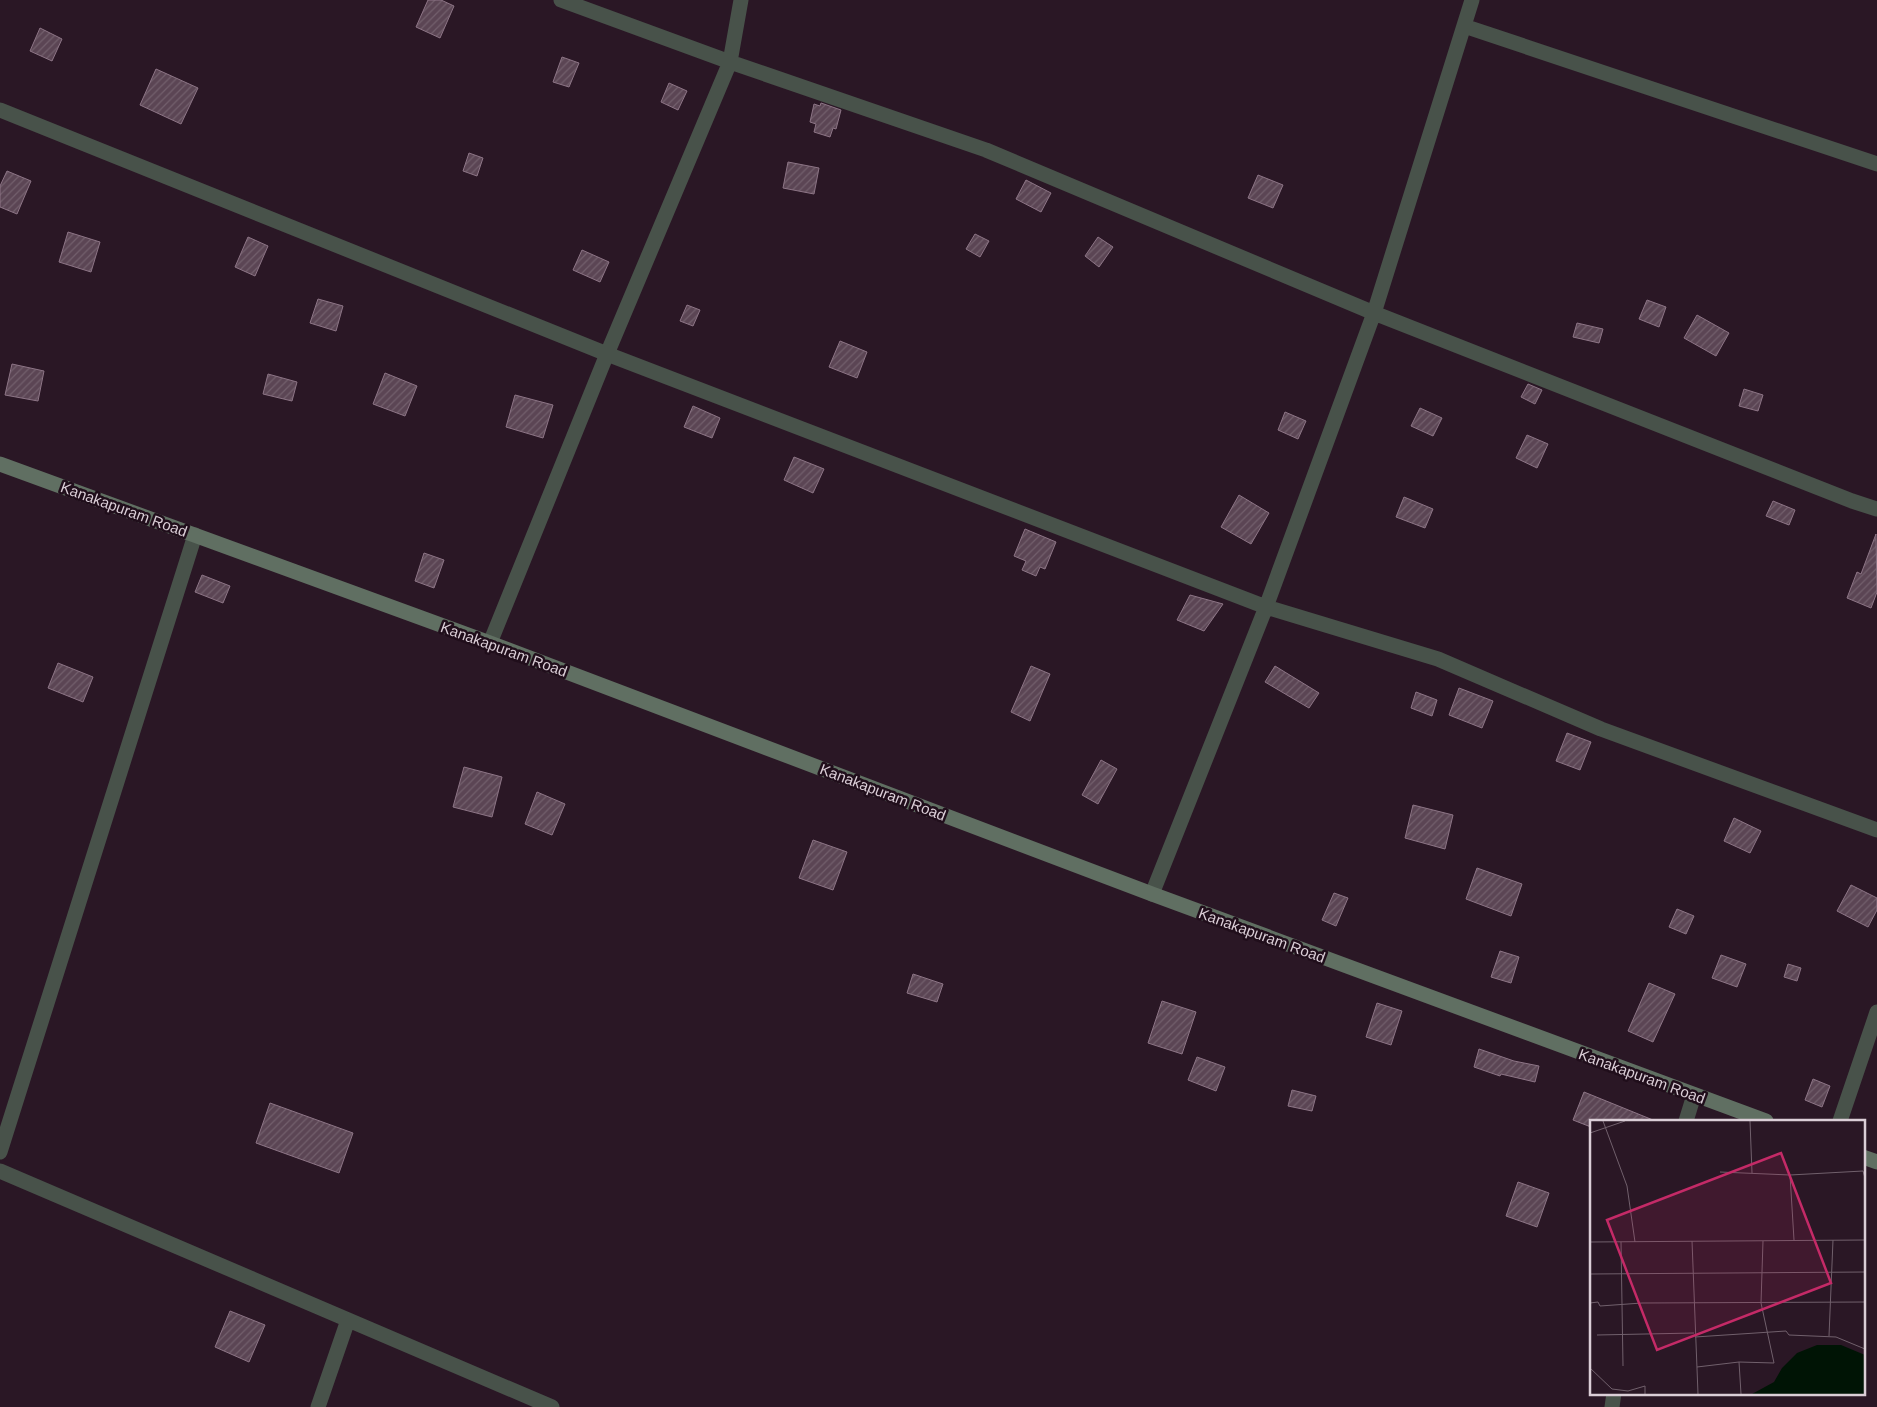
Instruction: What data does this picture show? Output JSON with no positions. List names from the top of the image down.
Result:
{
  "streets": {
    "street": ["Kanakapuram Road"]
  }
}
